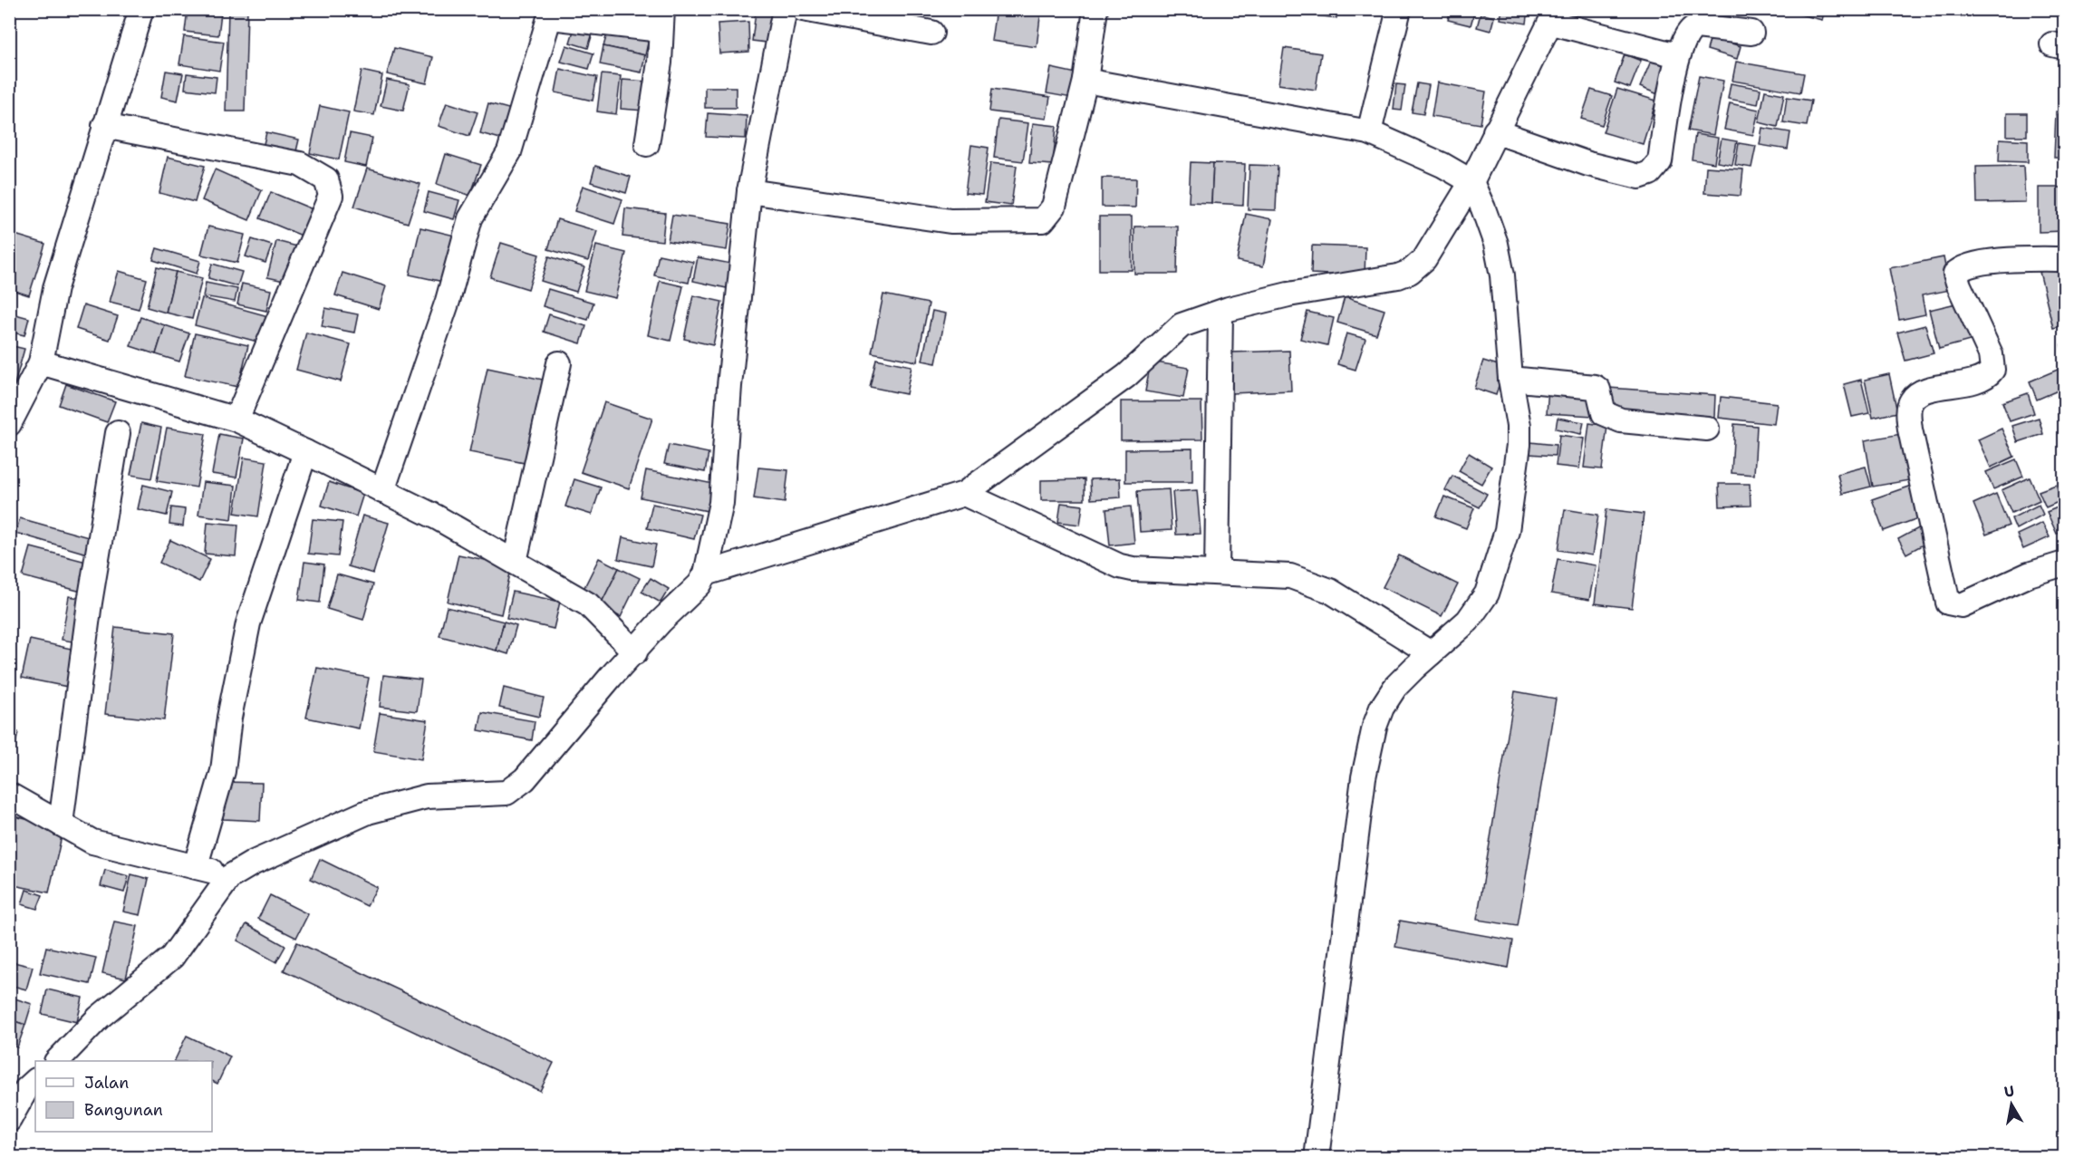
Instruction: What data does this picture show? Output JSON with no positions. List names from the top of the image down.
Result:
{
  "legend": ["Jalan", "Bangunan"],
  "north": "top"
}
